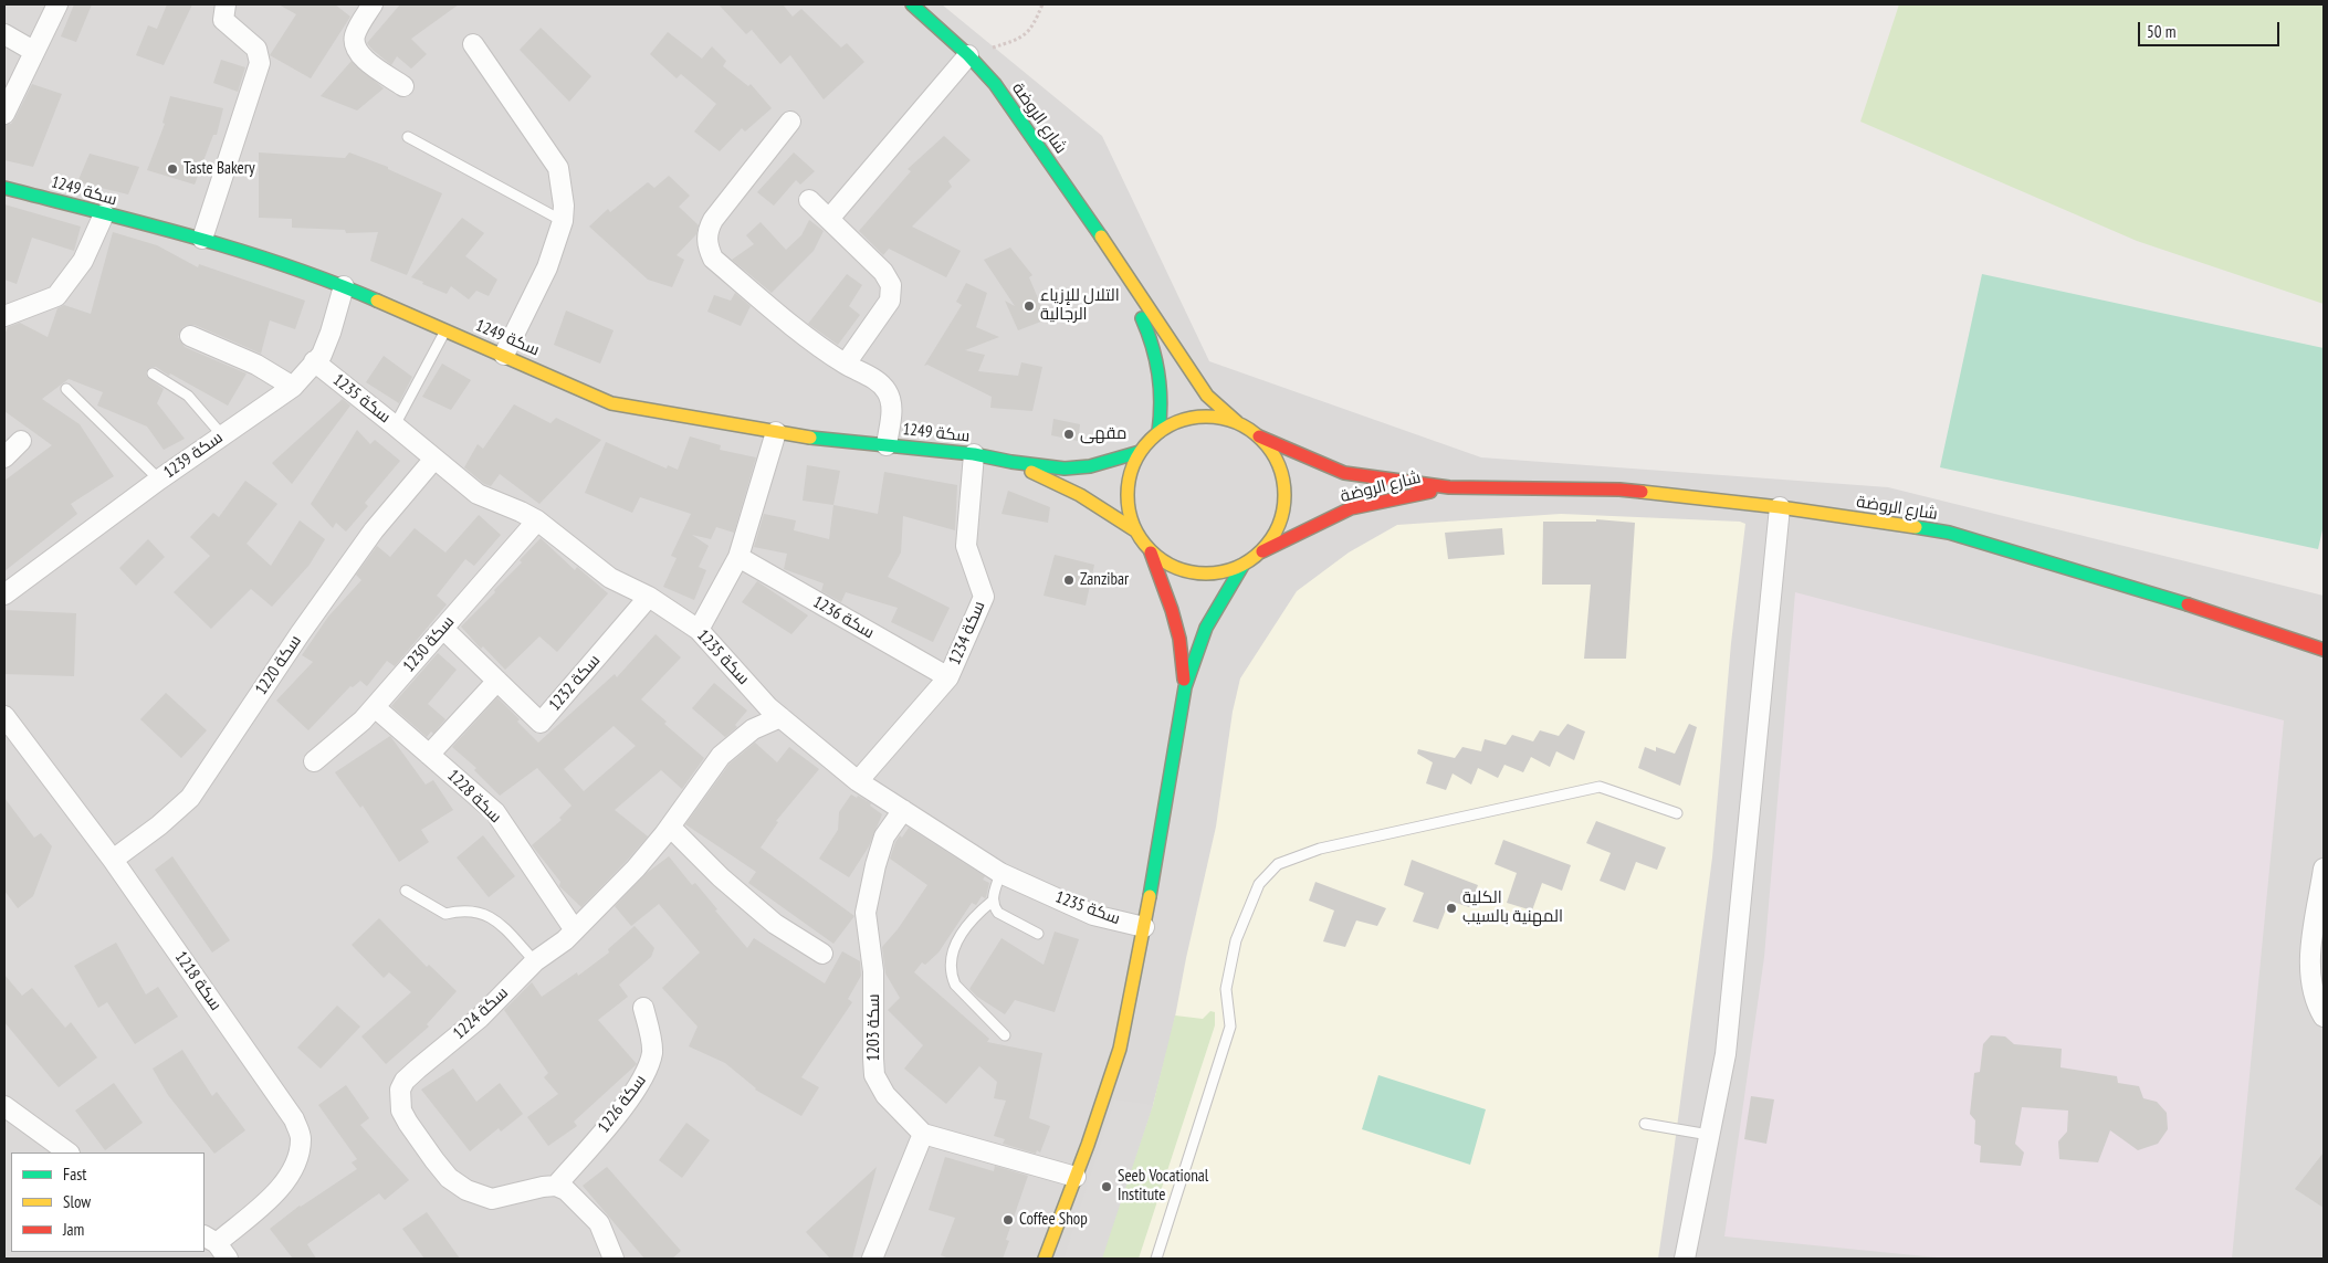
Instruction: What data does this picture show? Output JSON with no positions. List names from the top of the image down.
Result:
{
  "streets": {
    "main road": ["شارع الروضة", "سكة 1249"],
    "street": [
      "سكة 1235",
      "سكة 1239",
      "سكة 1236",
      "سكة 1234",
      "سكة 1230",
      "سكة 1220",
      "سكة 1232",
      "سكة 1228",
      "سكة 1218",
      "سكة 1224",
      "سكة 1203",
      "سكة 1226"
    ]
  },
  "crossings": [
    ["شارع الروضة", "سكة 1249"],
    ["سكة 1249", "سكة 1239"],
    ["سكة 1249", "سكة 1234"],
    ["سكة 1235", "سكة 1239"],
    ["سكة 1235", "سكة 1234"],
    ["سكة 1235", "سكة 1230"],
    ["سكة 1235", "سكة 1220"],
    ["سكة 1235", "سكة 1232"],
    ["سكة 1235", "سكة 1224"],
    ["سكة 1235", "سكة 1203"],
    ["سكة 1236", "سكة 1234"],
    ["سكة 1230", "سكة 1232"],
    ["سكة 1230", "سكة 1228"],
    ["سكة 1220", "سكة 1218"],
    ["سكة 1228", "سكة 1224"],
    ["سكة 1224", "سكة 1226"]
  ],
  "places": [
    "Taste Bakery",
    "التلال للإزياء الرجالية",
    "مقهى",
    "Zanzibar",
    "الكلية المهنية بالسيب",
    "Seeb Vocational Institute",
    "Coffee Shop"
  ],
  "legend": ["Fast", "Slow", "Jam"],
  "scale_bar": "50 m"
}
